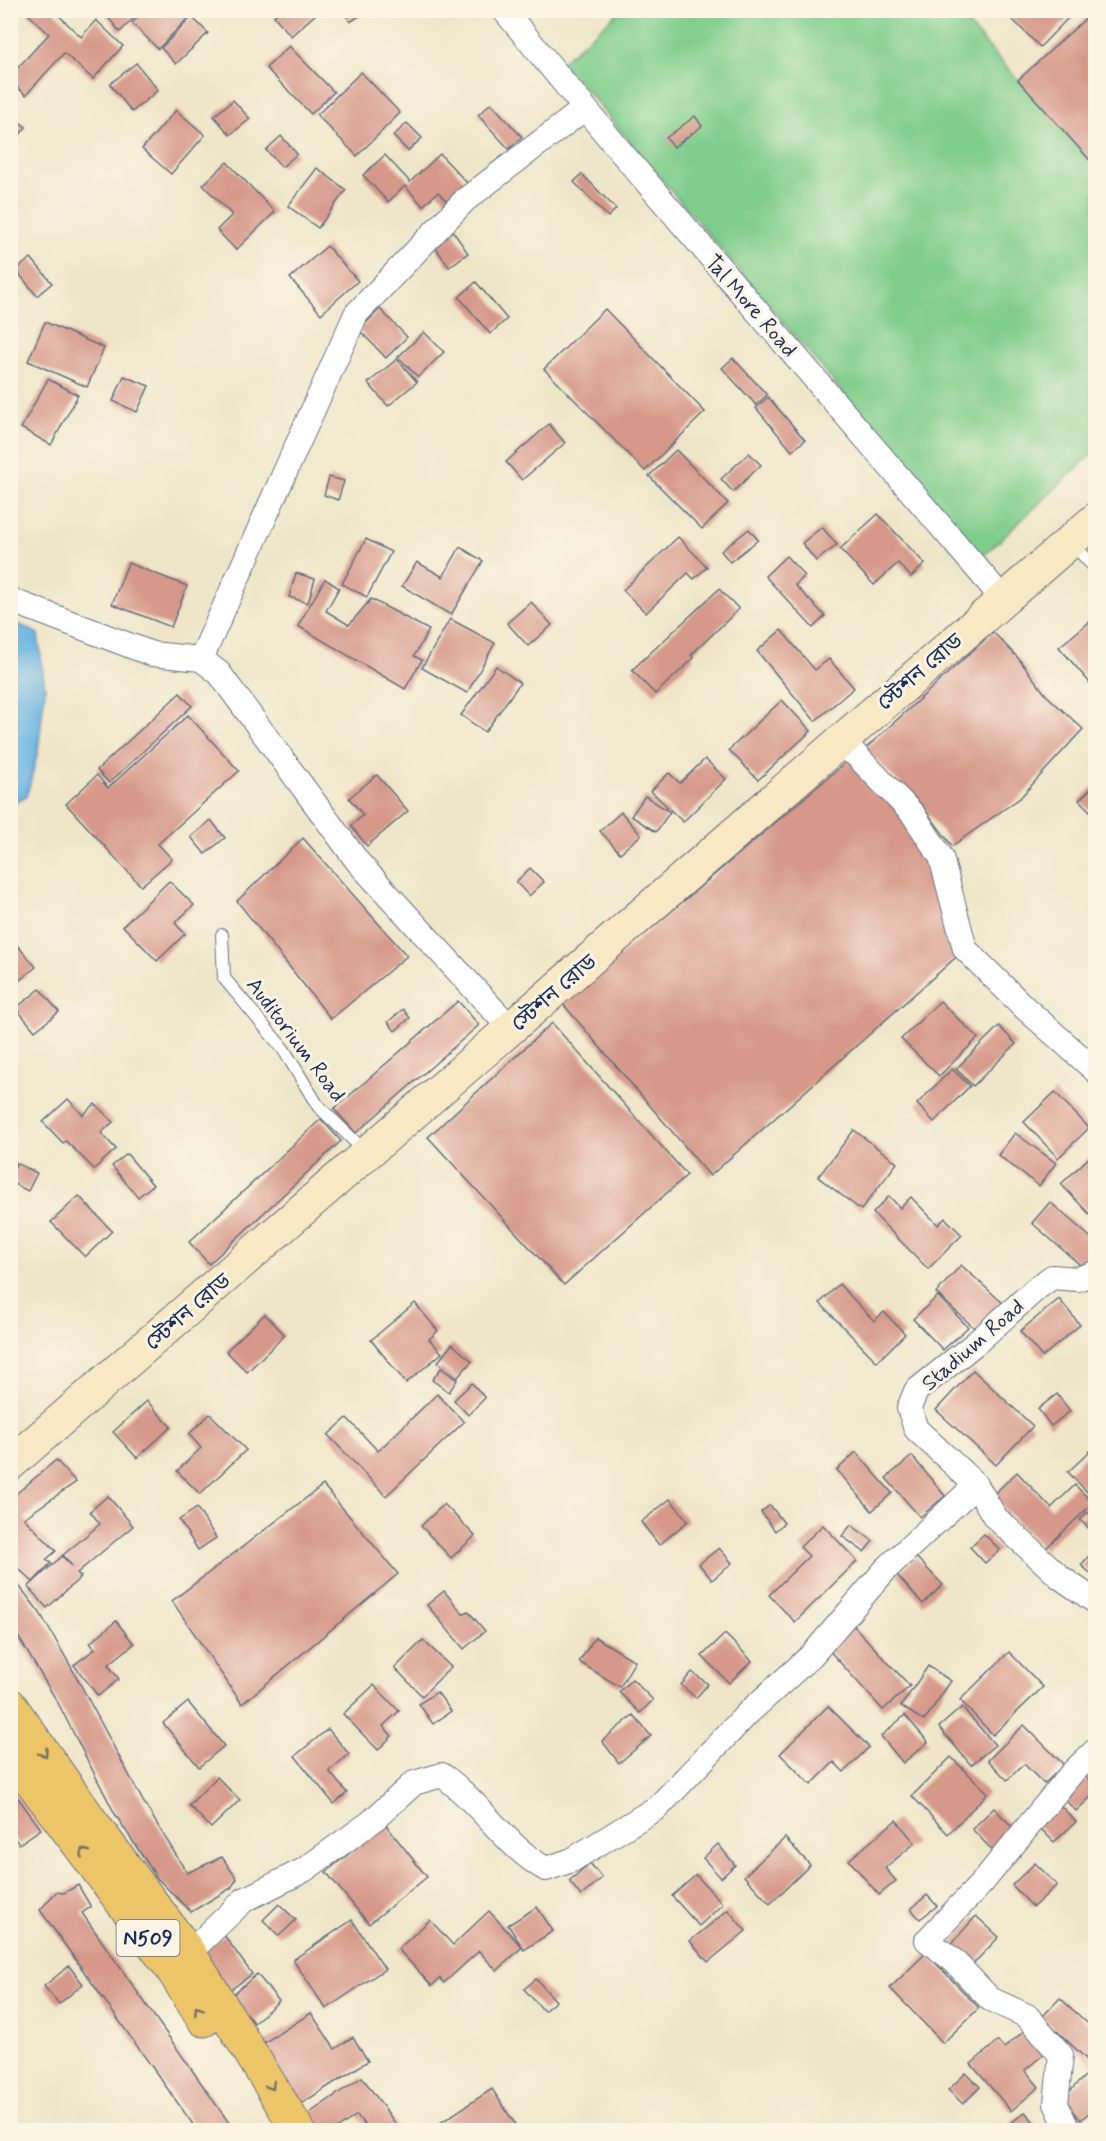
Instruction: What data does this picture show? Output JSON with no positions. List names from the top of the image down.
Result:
{
  "streets": {
    "highway": ["N509"],
    "main road": ["স্টেশন রোড"],
    "street": ["Tal More Road", "Stadium Road"],
    "lane": ["Auditorium Road"]
  },
  "crossings": [
    ["Tal More Road", "স্টেশন রোড"],
    ["স্টেশন রোড", "Auditorium Road"]
  ]
}
